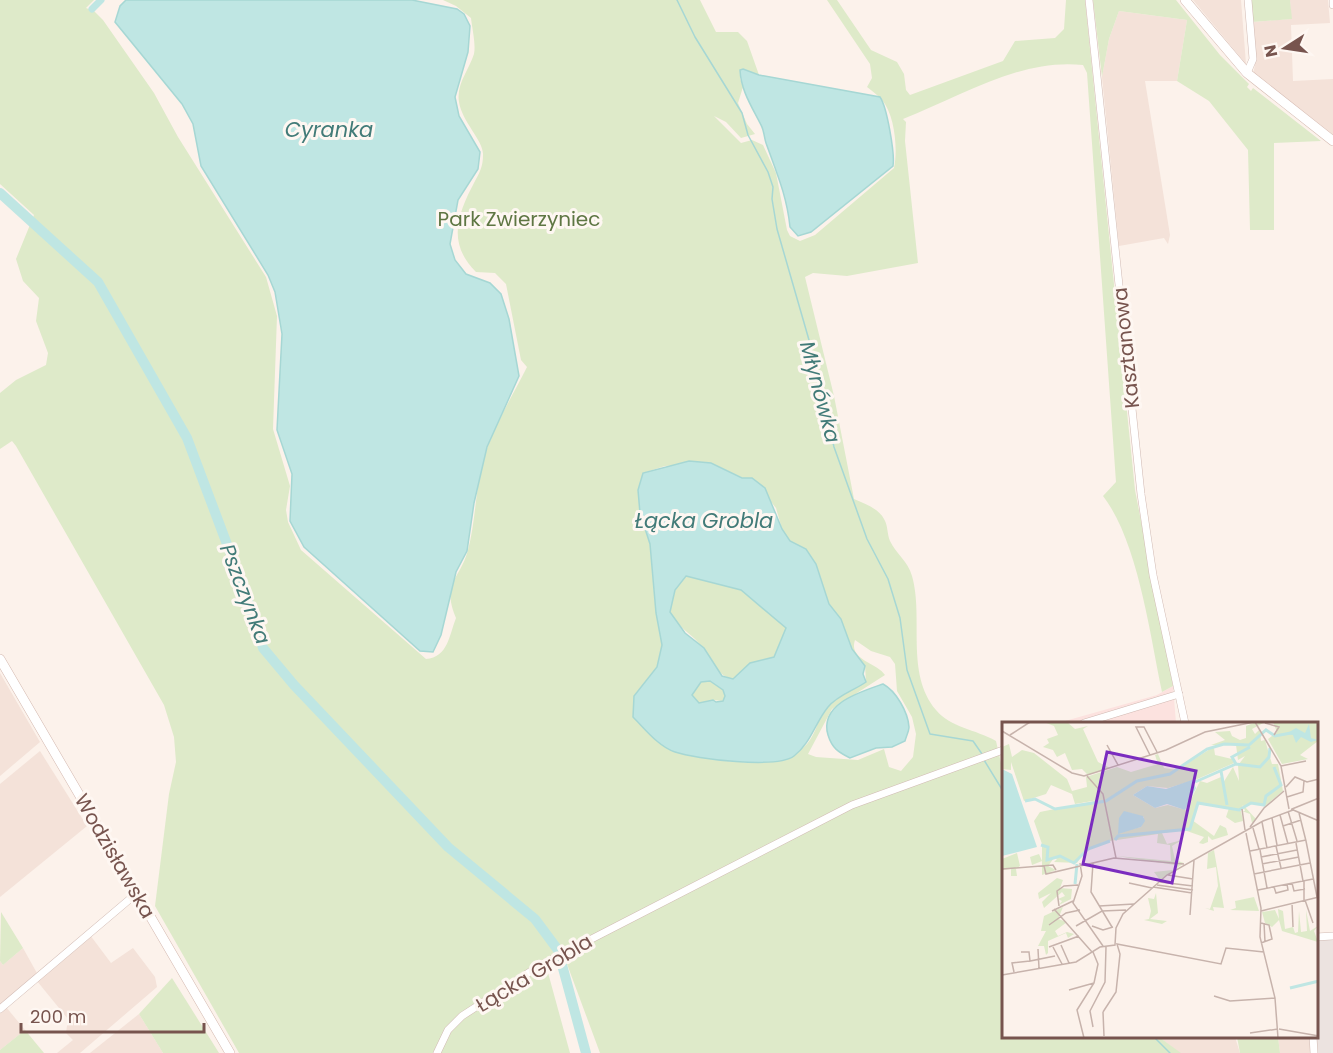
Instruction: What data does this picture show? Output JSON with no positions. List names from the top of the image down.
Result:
{
  "streets": {
    "main road": ["Wodzisławska"],
    "street": ["Kasztanowa", "Łącka Grobla"]
  },
  "water": [
    "Cyranka",
    "Młynówka",
    "Łącka Grobla",
    "Pszczynka"
  ],
  "parks": ["Park Zwierzyniec"],
  "scale_bar": "200 m",
  "north": "left"
}
